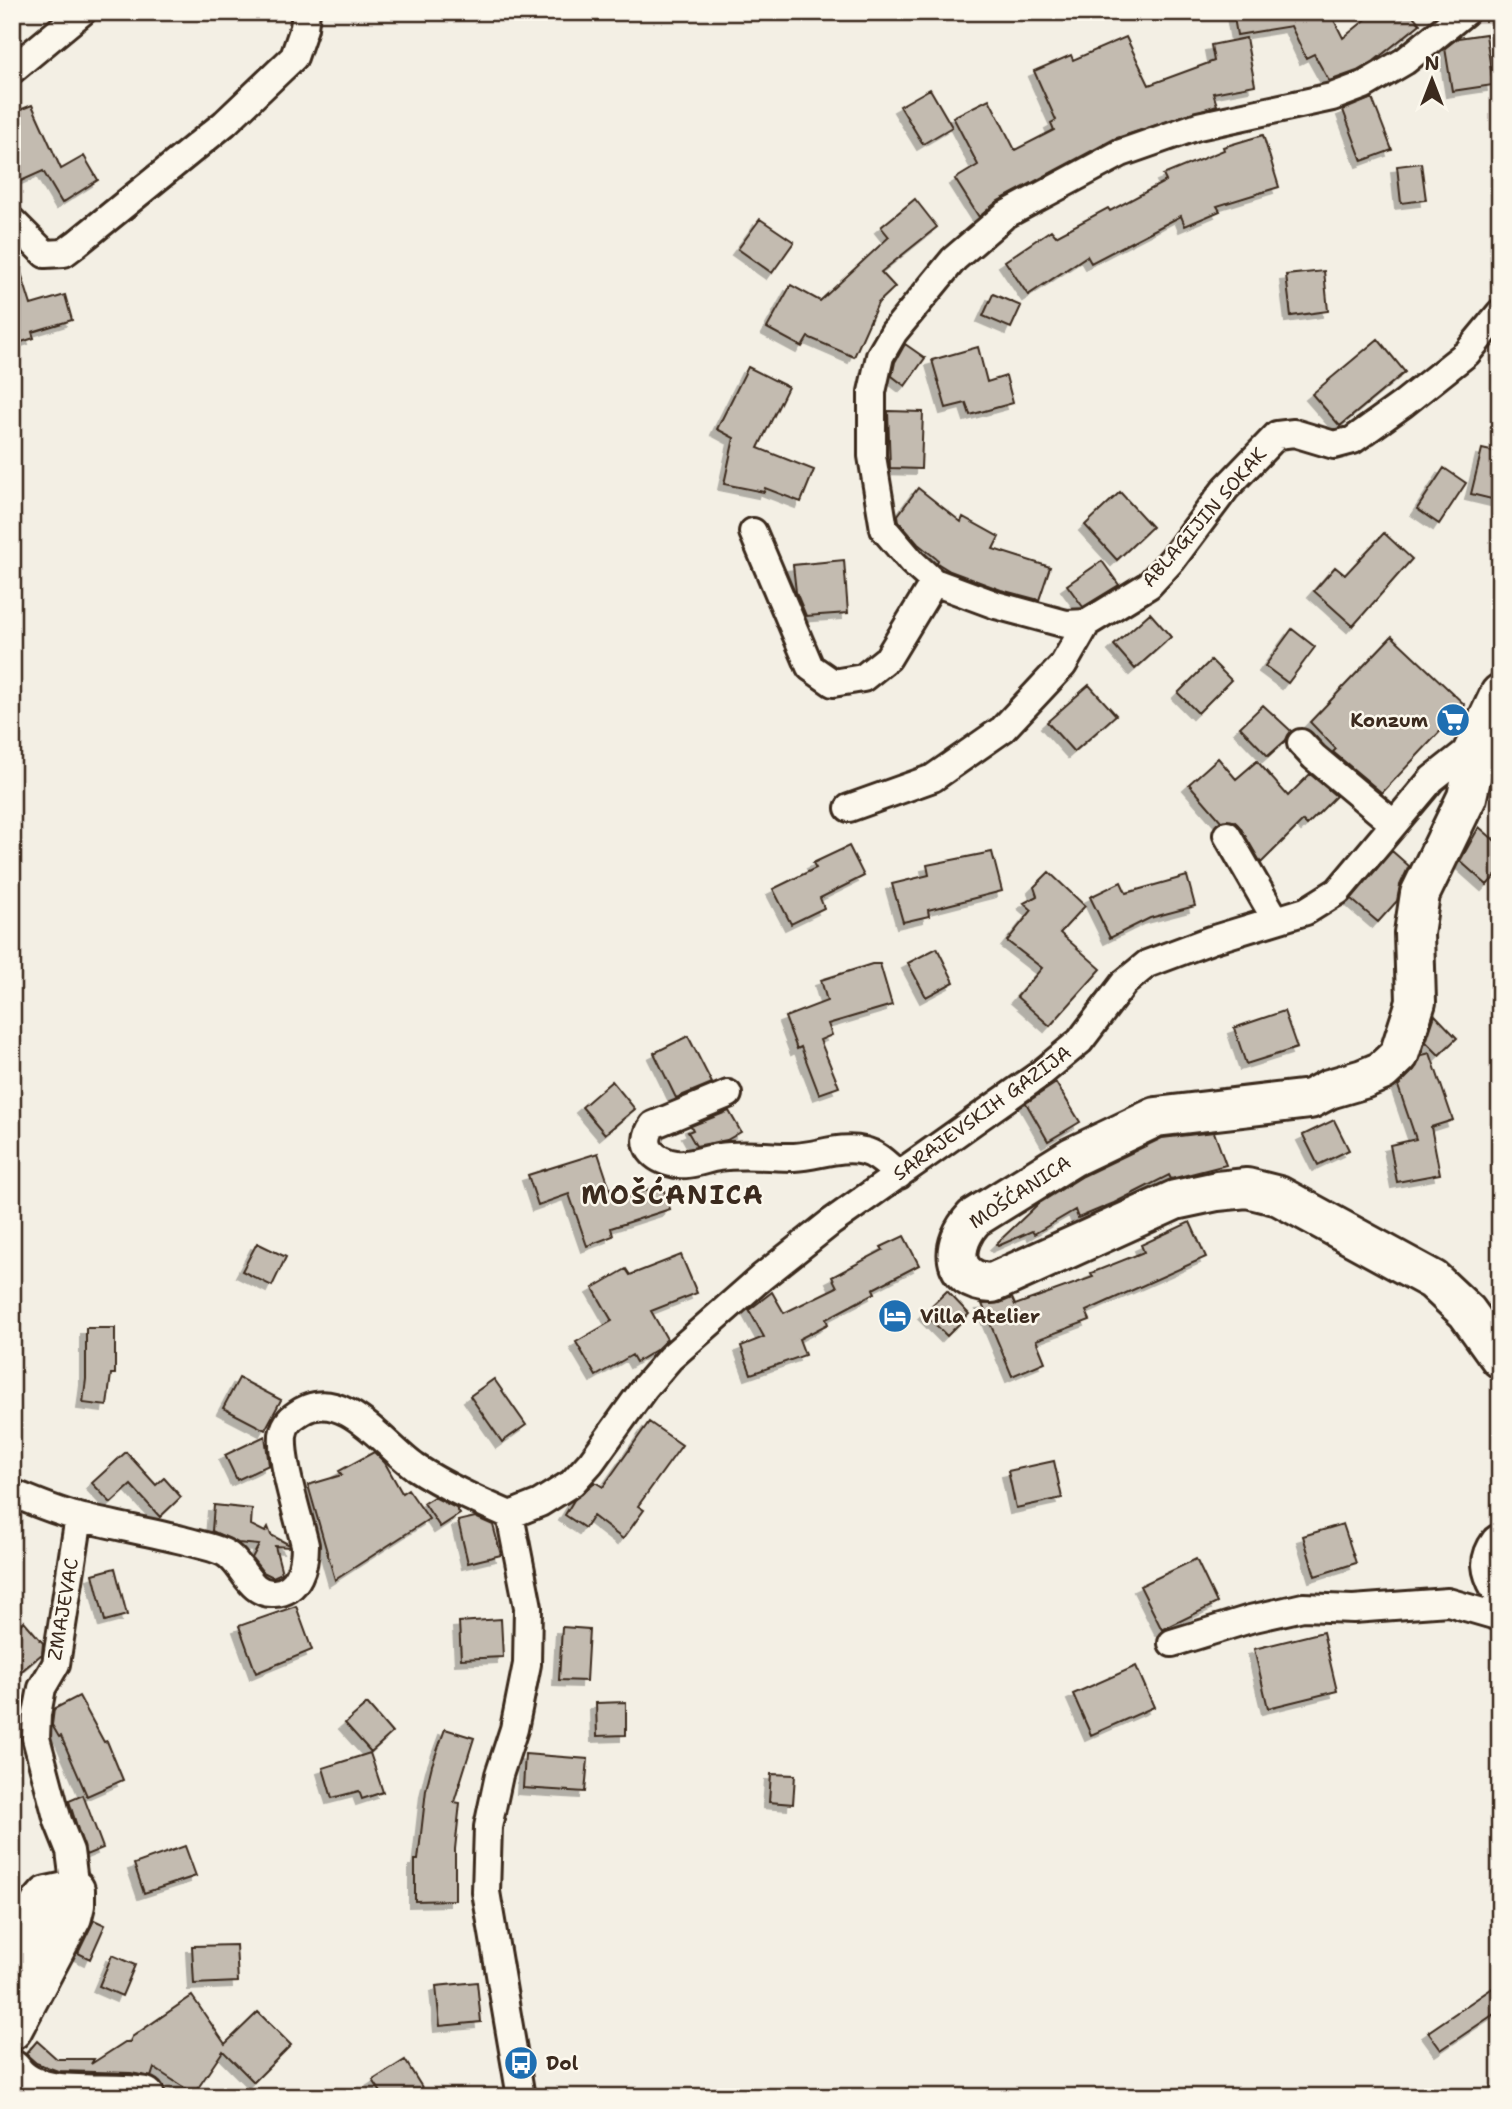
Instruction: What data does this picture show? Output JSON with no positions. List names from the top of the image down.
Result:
{
  "streets": {
    "main road": ["MOŠĆANICA", "ZMAJEVAC"],
    "street": ["ABLAGIJIN SOKAK", "SARAJEVSKIH GAZIJA"]
  },
  "crossings": [
    ["SARAJEVSKIH GAZIJA", "MOŠĆANICA"]
  ],
  "districts": ["MOŠĆANICA"],
  "places": {
    "supermarket": ["Konzum"],
    "hotel": ["Villa Atelier"],
    "bus stop": ["Dol"]
  },
  "north": "top"
}
